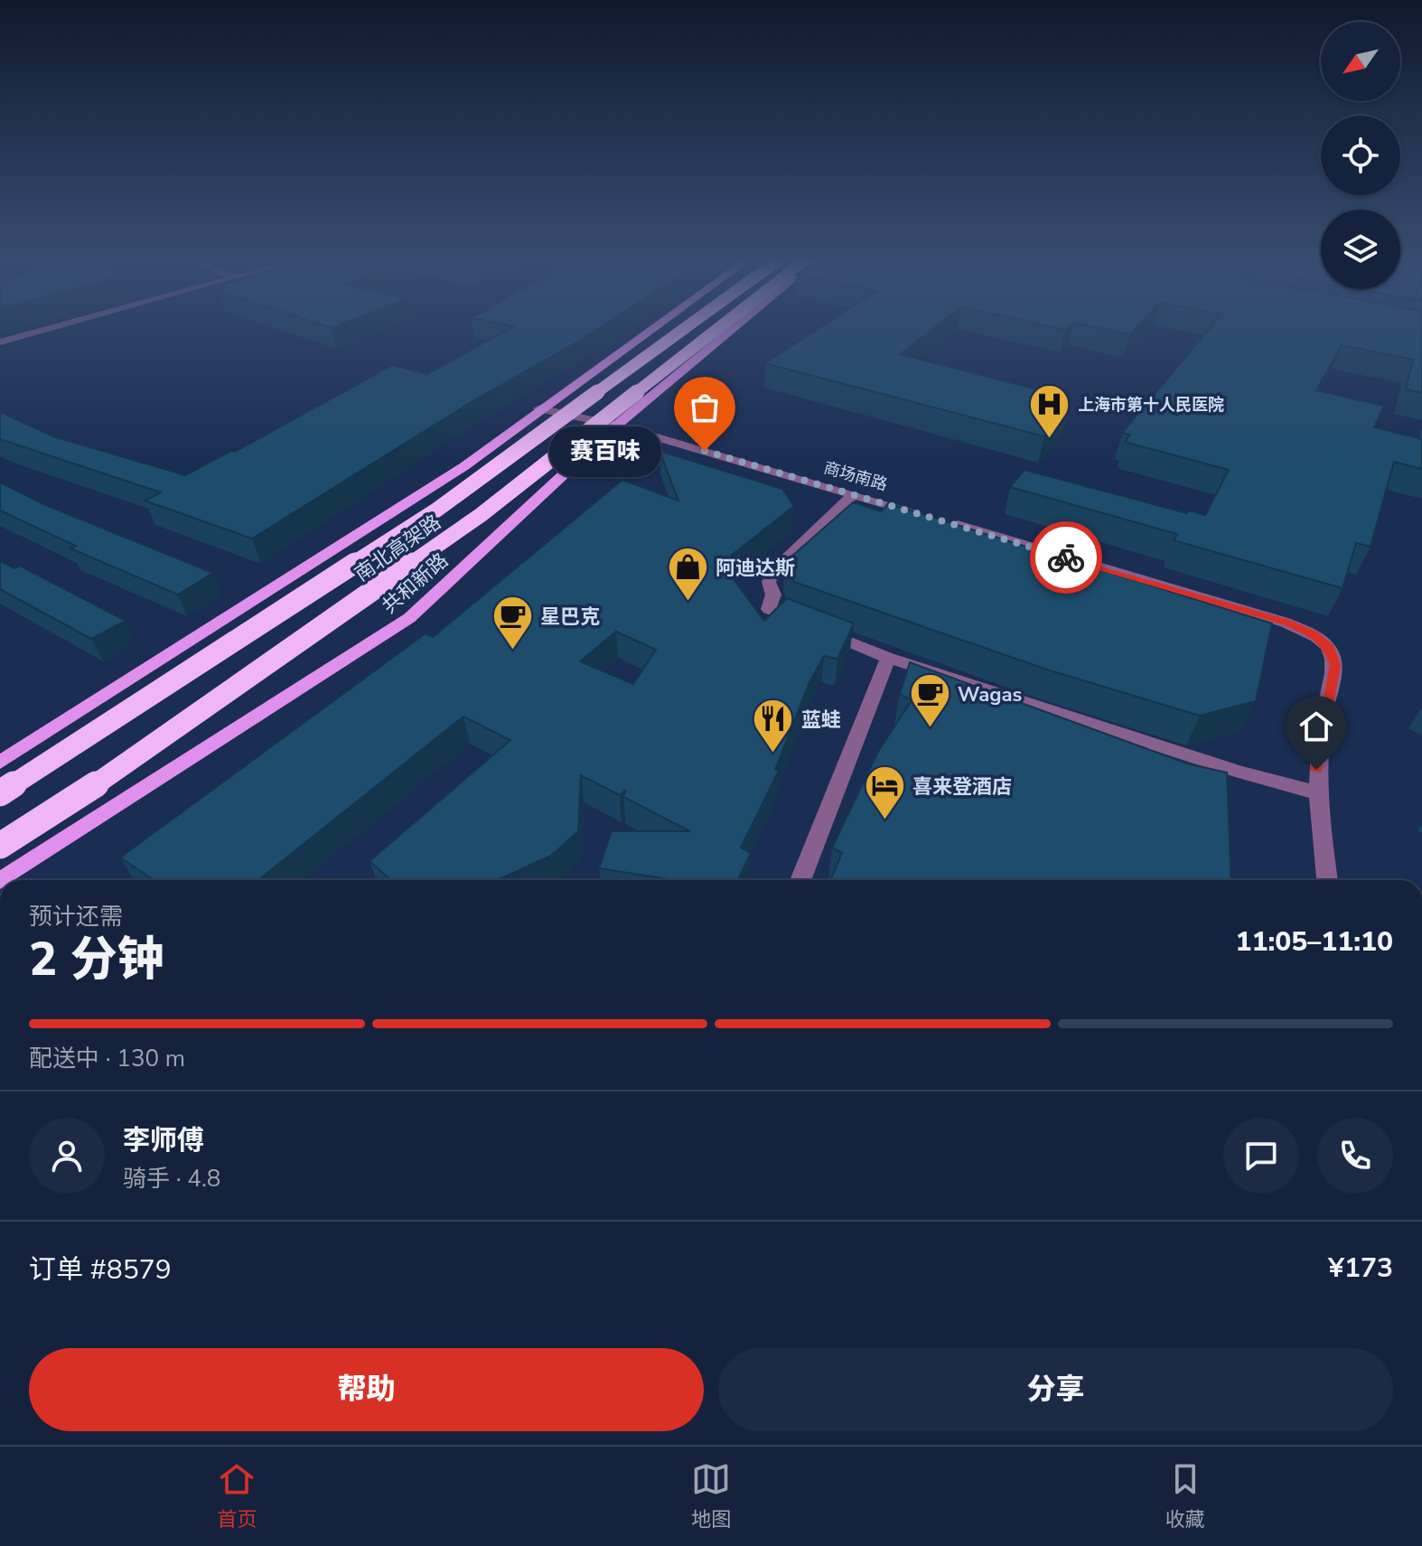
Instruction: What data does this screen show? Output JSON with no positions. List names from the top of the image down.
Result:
{
  "streets": {
    "highway": ["南北高架路"],
    "main road": ["共和新路"],
    "street": ["商场南路"]
  },
  "crossings": [
    ["商场南路", "共和新路"]
  ],
  "places": {
    "hospital": ["上海市第十人民医院"],
    "other": ["赛百味"],
    "shop": ["阿迪达斯"],
    "cafe": ["星巴克", "Wagas"],
    "restaurant": ["蓝蛙"],
    "hotel": ["喜来登酒店"]
  },
  "north": "bottom left",
  "page": {
    "bubble": "赛百味",
    "heading": ["2 分钟", "预计还需", "11:05–11:10"],
    "panel": [
      "李师傅",
      "骑手 · 4.8",
      "订单 #8579",
      "¥173"
    ],
    "bar": "配送中 · 130 m",
    "buttons": ["帮助", "分享"],
    "tabs": ["首页", "地图", "收藏"]
  }
}
